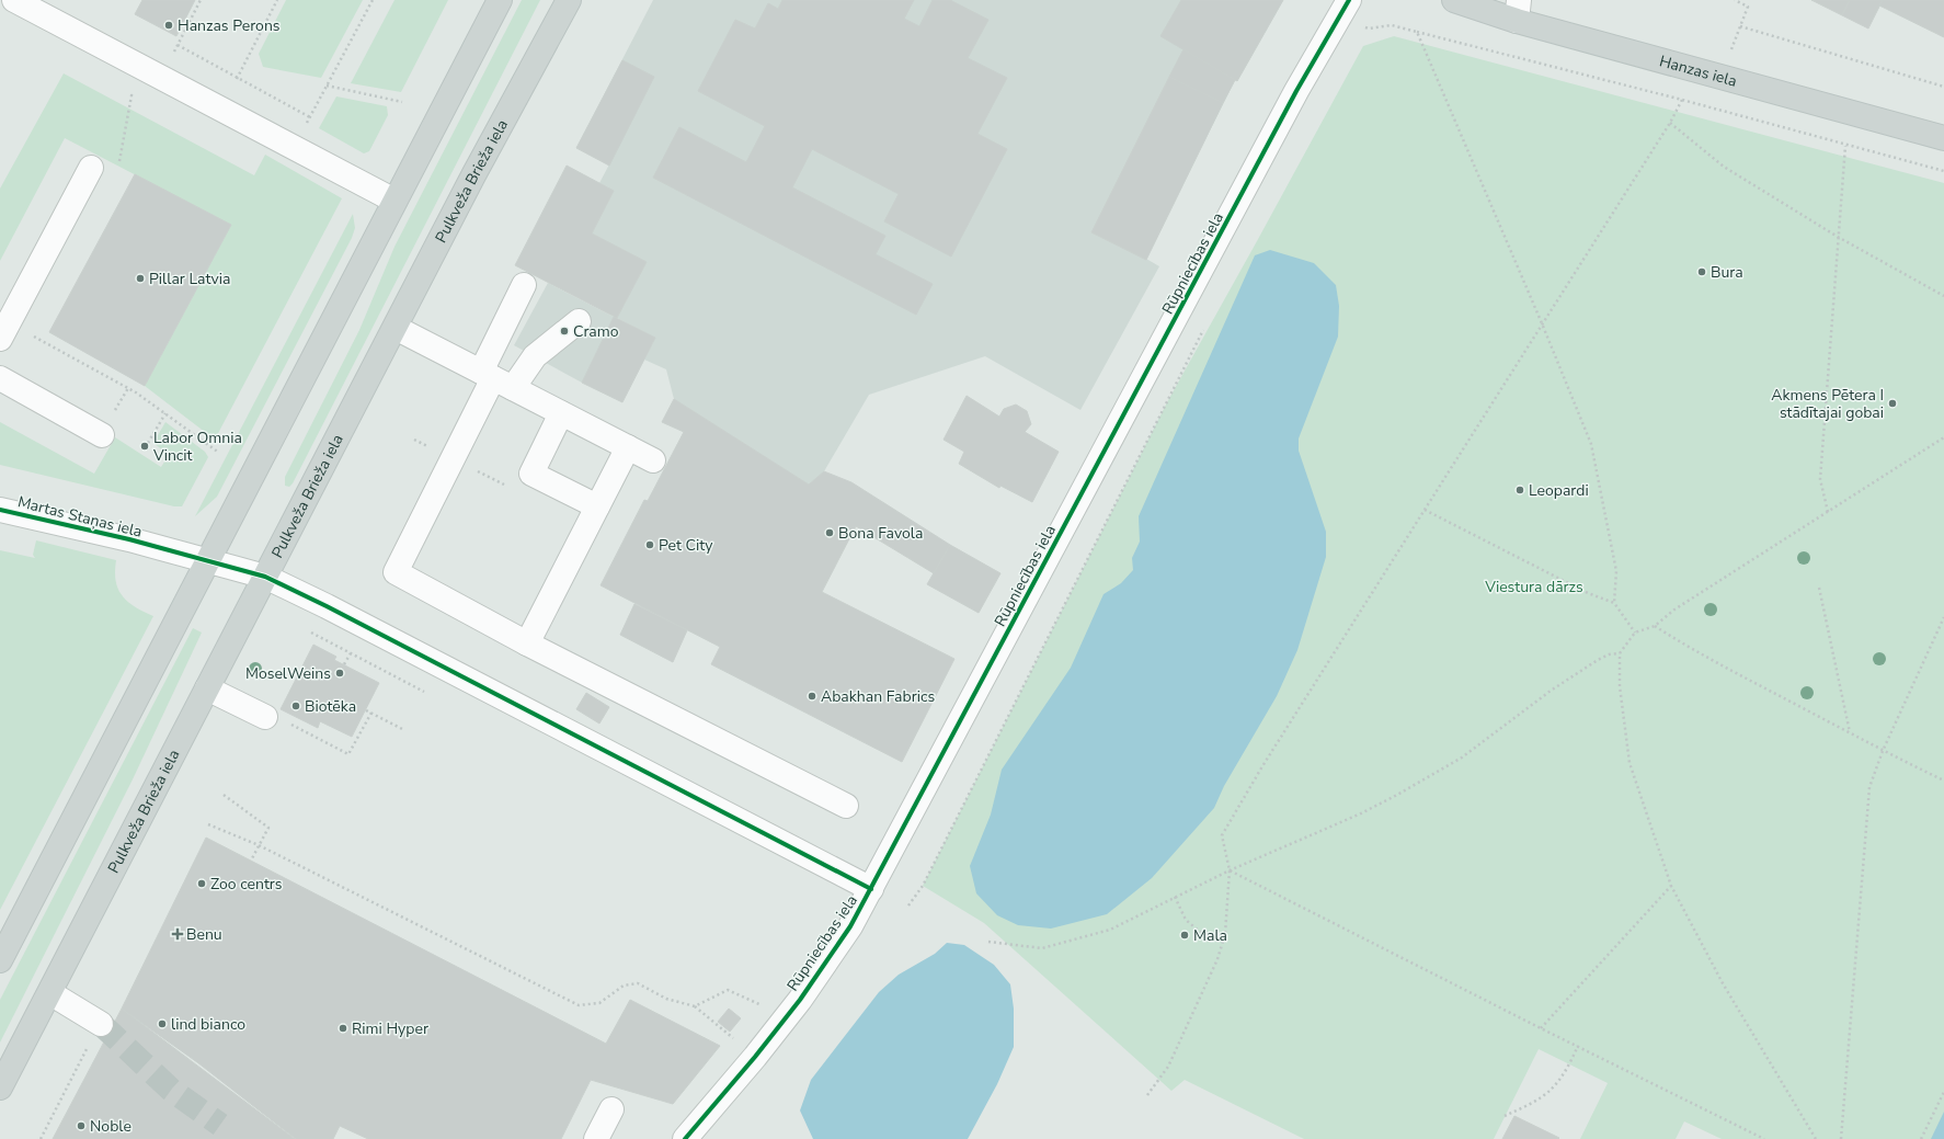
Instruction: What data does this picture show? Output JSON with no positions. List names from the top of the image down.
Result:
{
  "streets": {
    "main road": ["Hanzas iela", "Pulkveža Brieža iela"],
    "street": ["Rūpniecības iela", "Martas Staņas iela"]
  },
  "crossings": [
    ["Pulkveža Brieža iela", "Martas Staņas iela"],
    ["Rūpniecības iela", "Martas Staņas iela"]
  ],
  "parks": ["Viestura dārzs"],
  "places": {
    "other": [
      "Hanzas Perons",
      "Bura",
      "Pillar Latvia",
      "Cramo",
      "Akmens Pētera I stādītajai gobai",
      "Labor Omnia Vincit",
      "Leopardi",
      "Bona Favola",
      "Pet City",
      "MoselWeins",
      "Abakhan Fabrics",
      "Biotēka",
      "Zoo centrs",
      "Mala",
      "lind bianco",
      "Rimi Hyper",
      "Noble"
    ],
    "health": ["Benu"]
  }
}
